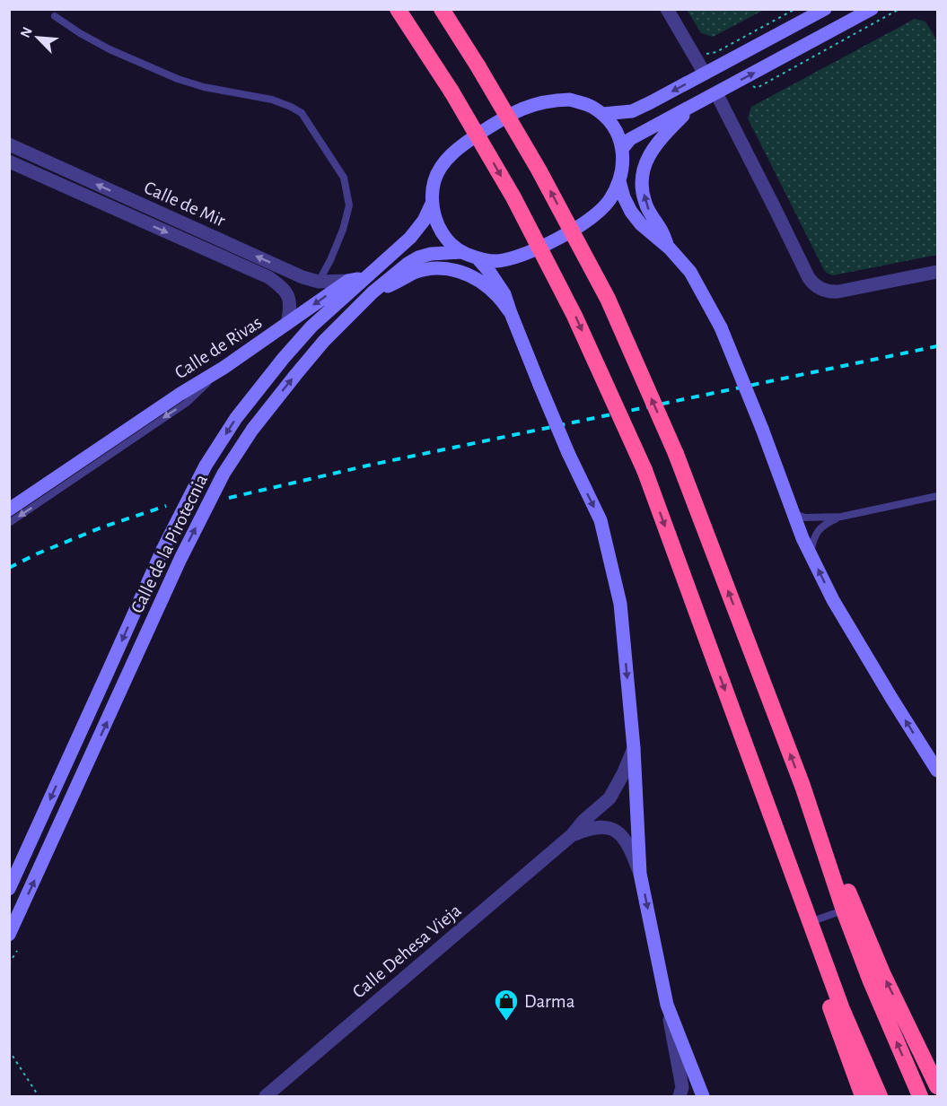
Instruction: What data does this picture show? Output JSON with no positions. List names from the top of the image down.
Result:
{
  "streets": {
    "main road": ["Calle de Rivas", "Calle de la Pirotecnia"],
    "street": ["Calle de Mir", "Calle Dehesa Vieja"]
  },
  "crossings": [
    ["Calle de Mir", "Calle de Rivas"],
    ["Calle de Rivas", "Calle de la Pirotecnia"]
  ],
  "places": {
    "shop": ["Darma"]
  },
  "north": "top left"
}
